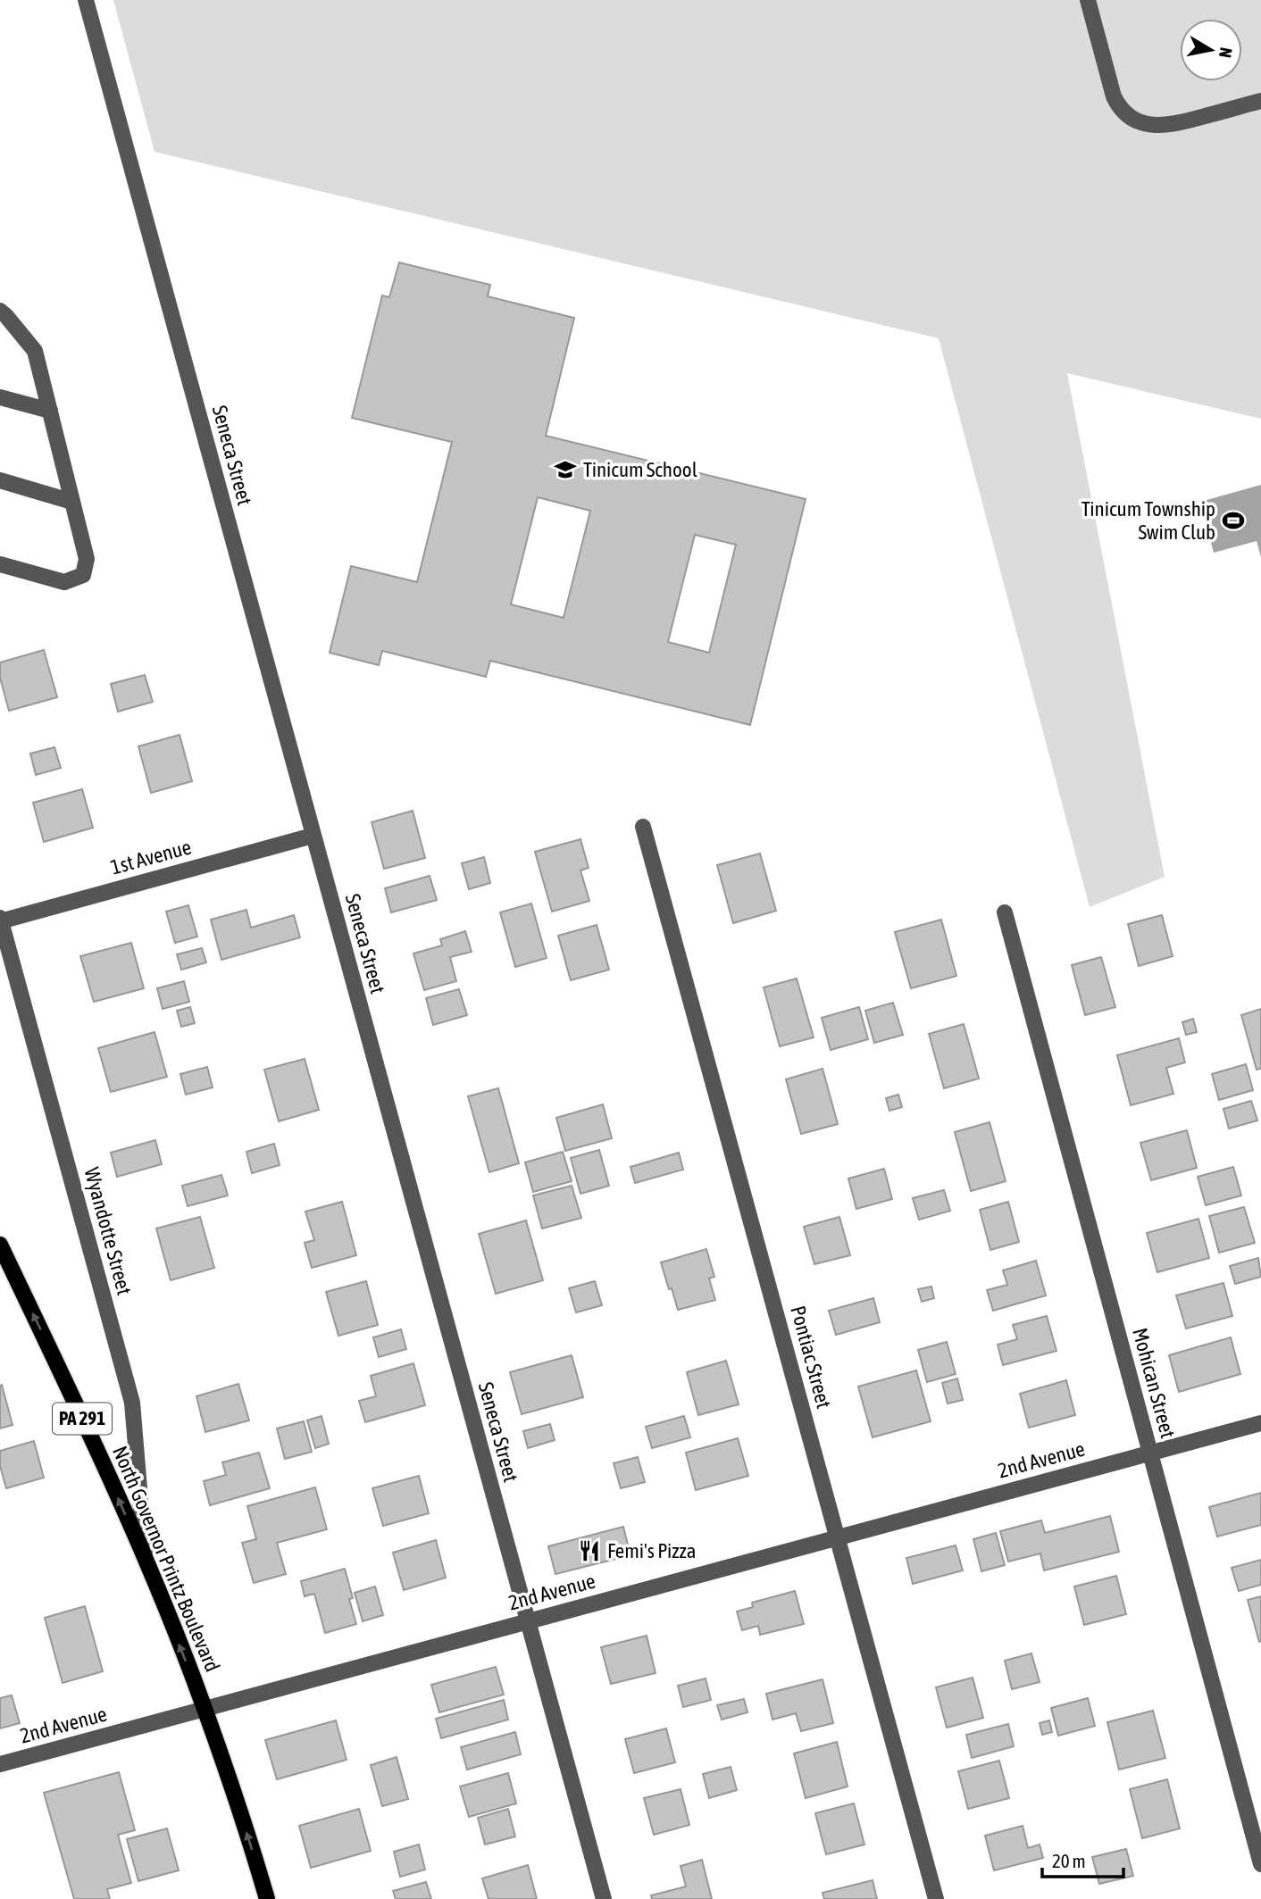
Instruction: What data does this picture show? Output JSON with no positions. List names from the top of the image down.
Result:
{
  "streets": {
    "main road": ["PA 291", "North Governor Printz Boulevard"],
    "street": [
      "Seneca Street",
      "1st Avenue",
      "Wyandotte Street",
      "Pontiac Street",
      "Mohican Street",
      "2nd Avenue"
    ]
  },
  "crossings": [
    ["Seneca Street", "1st Avenue"],
    ["Seneca Street", "2nd Avenue"],
    ["1st Avenue", "Wyandotte Street"],
    ["Wyandotte Street", "North Governor Printz Boulevard"],
    ["Pontiac Street", "2nd Avenue"],
    ["Mohican Street", "2nd Avenue"],
    ["2nd Avenue", "North Governor Printz Boulevard"]
  ],
  "one_way": ["North Governor Printz Boulevard"],
  "places": {
    "school or university": ["Tinicum School"],
    "sports": ["Tinicum Township Swim Club"],
    "restaurant": ["Femi's Pizza"]
  },
  "scale_bar": "20 m",
  "north": "right"
}
